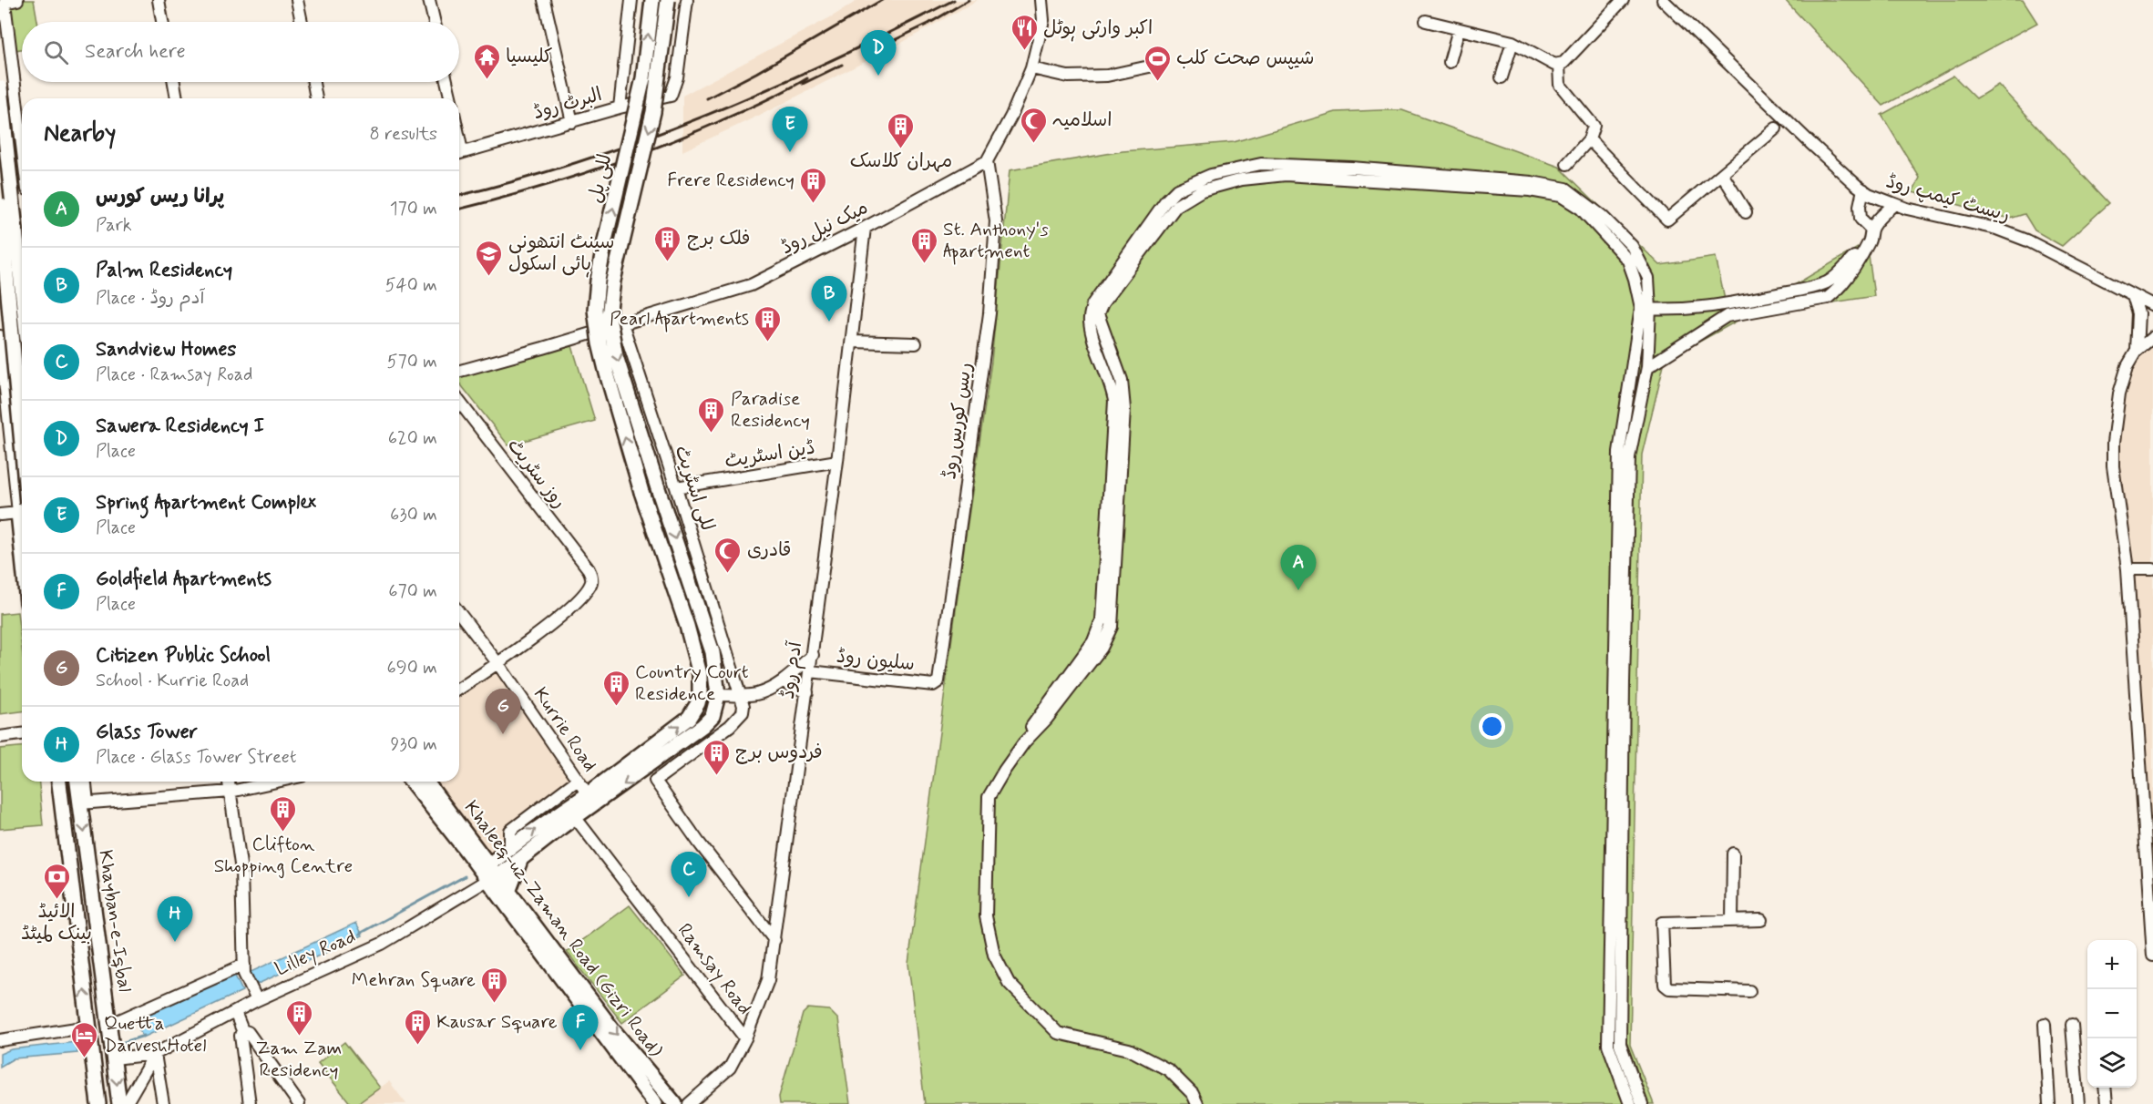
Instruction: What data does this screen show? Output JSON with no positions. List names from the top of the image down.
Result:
{
  "streets": {
    "main road": [
      "للی پل",
      "Khayban-e-Iqbal",
      "Khaleeq-uz-Zaman Road (Gizri Road)",
      "Lilley Road"
    ],
    "street": [
      "البرٹ روڈ",
      "ریسٹ کیمپ روڈ",
      "میک نیل روڈ",
      "ریس کورس روڈ",
      "ڈین اسٹریٹ",
      "روز سٹریٹ",
      "للی اسٹریٹ",
      "سلیون روڈ",
      "آدم روڈ",
      "Kurrie Road",
      "Ramsay Road"
    ]
  },
  "crossings": [
    ["للی پل", "سلیون روڈ"],
    ["للی پل", "Lilley Road"],
    ["میک نیل روڈ", "ریس کورس روڈ"],
    ["میک نیل روڈ", "للی اسٹریٹ"],
    ["میک نیل روڈ", "آدم روڈ"],
    ["ریس کورس روڈ", "سلیون روڈ"],
    ["ڈین اسٹریٹ", "للی اسٹریٹ"],
    ["ڈین اسٹریٹ", "آدم روڈ"],
    ["روز سٹریٹ", "Kurrie Road"],
    ["للی اسٹریٹ", "سلیون روڈ"],
    ["سلیون روڈ", "آدم روڈ"],
    ["آدم روڈ", "Khaleeq-uz-Zaman Road (Gizri Road)"],
    ["آدم روڈ", "Ramsay Road"],
    ["Kurrie Road", "Lilley Road"],
    ["Khayban-e-Iqbal", "Lilley Road"],
    ["Khaleeq-uz-Zaman Road (Gizri Road)", "Lilley Road"]
  ],
  "places": {
    "restaurant": ["اکبر وارثی ہوٹل"],
    "temple": ["کلیسیا"],
    "sports": ["شیپس صحت کلب"],
    "mosque": ["اسلامیہ", "قادری"],
    "building": [
      "مہران کلاسک",
      "Frere Residency",
      "فلک برج",
      "St. Anthony's Apartment",
      "Pearl Apartments",
      "Paradise Residency",
      "Country Court Residence",
      "فردوس برج",
      "Clifton Shopping Centre",
      "Mehran Square",
      "Zam Zam Residency",
      "Kausar Square"
    ],
    "school or university": ["سینٹ انتھونی ہائی اسکول"],
    "bank": ["الائیڈ بینک لمیٹڈ"],
    "hotel": ["Quetta DarveshHotel"]
  },
  "page": {
    "search": "Search here",
    "pins": [
      "D",
      "E",
      "B",
      "A",
      "G",
      "C",
      "H",
      "F"
    ],
    "heading": ["Nearby", "8 results"],
    "list": [
      {
        "mark": "A",
        "name": "پرانا ریس کورس",
        "note": "Park",
        "value": "170 m"
      },
      {
        "mark": "B",
        "name": "Palm Residency",
        "note": "Place · آدم روڈ",
        "value": "540 m"
      },
      {
        "mark": "C",
        "name": "Sandview Homes",
        "note": "Place · Ramsay Road",
        "value": "570 m"
      },
      {
        "mark": "D",
        "name": "Sawera Residency I",
        "note": "Place",
        "value": "620 m"
      },
      {
        "mark": "E",
        "name": "Spring Apartment Complex",
        "note": "Place",
        "value": "630 m"
      },
      {
        "mark": "F",
        "name": "Goldfield Apartments",
        "note": "Place",
        "value": "670 m"
      },
      {
        "mark": "G",
        "name": "Citizen Public School",
        "note": "School · Kurrie Road",
        "value": "690 m"
      },
      {
        "mark": "H",
        "name": "Glass Tower",
        "note": "Place · Glass Tower Street",
        "value": "930 m"
      }
    ],
    "map_buttons": ["+", "−"]
  }
}
